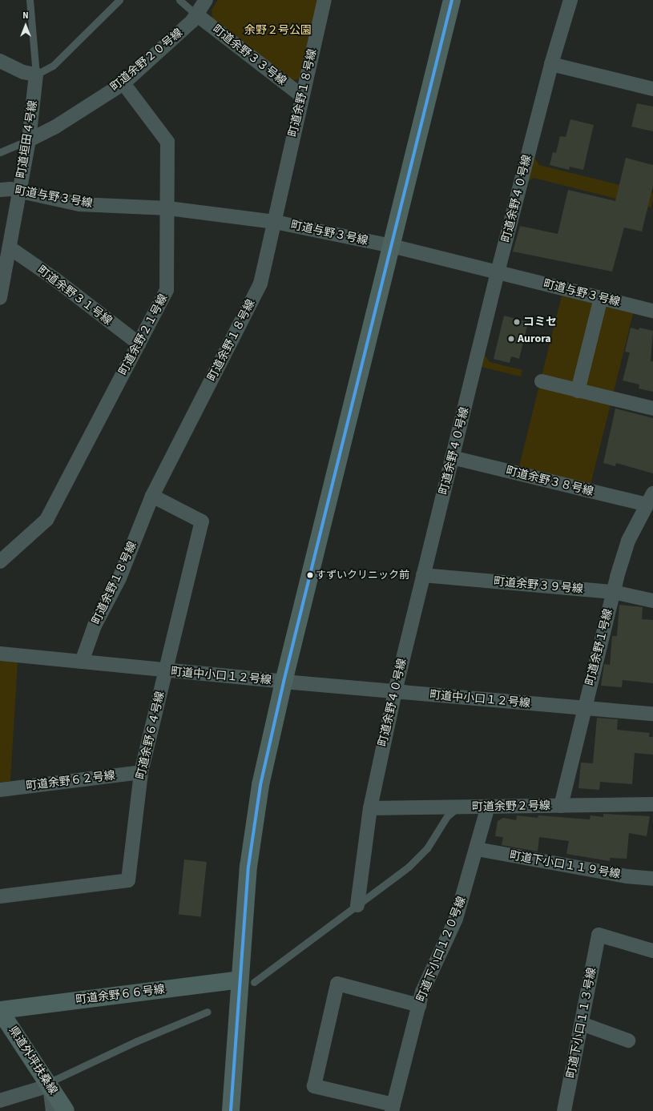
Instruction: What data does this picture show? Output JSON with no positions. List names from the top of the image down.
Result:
{
  "streets": {
    "street": [
      "町道余野３３号線",
      "町道余野２０号線",
      "町道余野１８号線",
      "町道垣田４号線",
      "町道与野３号線",
      "町道余野４０号線",
      "町道余野３１号線",
      "町道余野２１号線",
      "町道余野３８号線",
      "町道余野３９号線",
      "町道余野１号線",
      "町道中小口１２号線",
      "町道余野６４号線",
      "町道余野６２号線",
      "町道余野２号線",
      "町道下小口１１９号線",
      "町道下小口１２０号線",
      "町道余野６６号線",
      "町道下小口１１３号線",
      "県道外坪扶桑線"
    ]
  },
  "crossings": [
    ["町道余野３３号線", "町道余野２０号線"],
    ["町道余野３３号線", "町道余野１８号線"],
    ["町道余野２０号線", "町道垣田４号線"],
    ["町道余野２０号線", "町道余野２１号線"],
    ["町道余野１８号線", "町道与野３号線"],
    ["町道余野１８号線", "町道中小口１２号線"],
    ["町道余野１８号線", "町道余野６４号線"],
    ["町道垣田４号線", "町道与野３号線"],
    ["町道垣田４号線", "町道余野３１号線"],
    ["町道与野３号線", "町道余野４０号線"],
    ["町道与野３号線", "町道余野２１号線"],
    ["町道余野４０号線", "町道余野３８号線"],
    ["町道余野４０号線", "町道余野３９号線"],
    ["町道余野４０号線", "町道中小口１２号線"],
    ["町道余野４０号線", "町道余野２号線"],
    ["町道余野３１号線", "町道余野２１号線"],
    ["町道余野３８号線", "町道余野１号線"],
    ["町道余野３９号線", "町道余野１号線"],
    ["町道余野１号線", "町道中小口１２号線"],
    ["町道余野１号線", "町道余野２号線"],
    ["町道中小口１２号線", "町道余野６４号線"],
    ["町道余野６４号線", "町道余野６２号線"],
    ["町道余野２号線", "町道下小口１２０号線"],
    ["町道下小口１１９号線", "町道下小口１２０号線"],
    ["町道余野６６号線", "県道外坪扶桑線"]
  ],
  "parks": ["余野２号公園"],
  "places": ["コミセ", "Aurora", "すずいクリニック前"],
  "north": "top"
}
